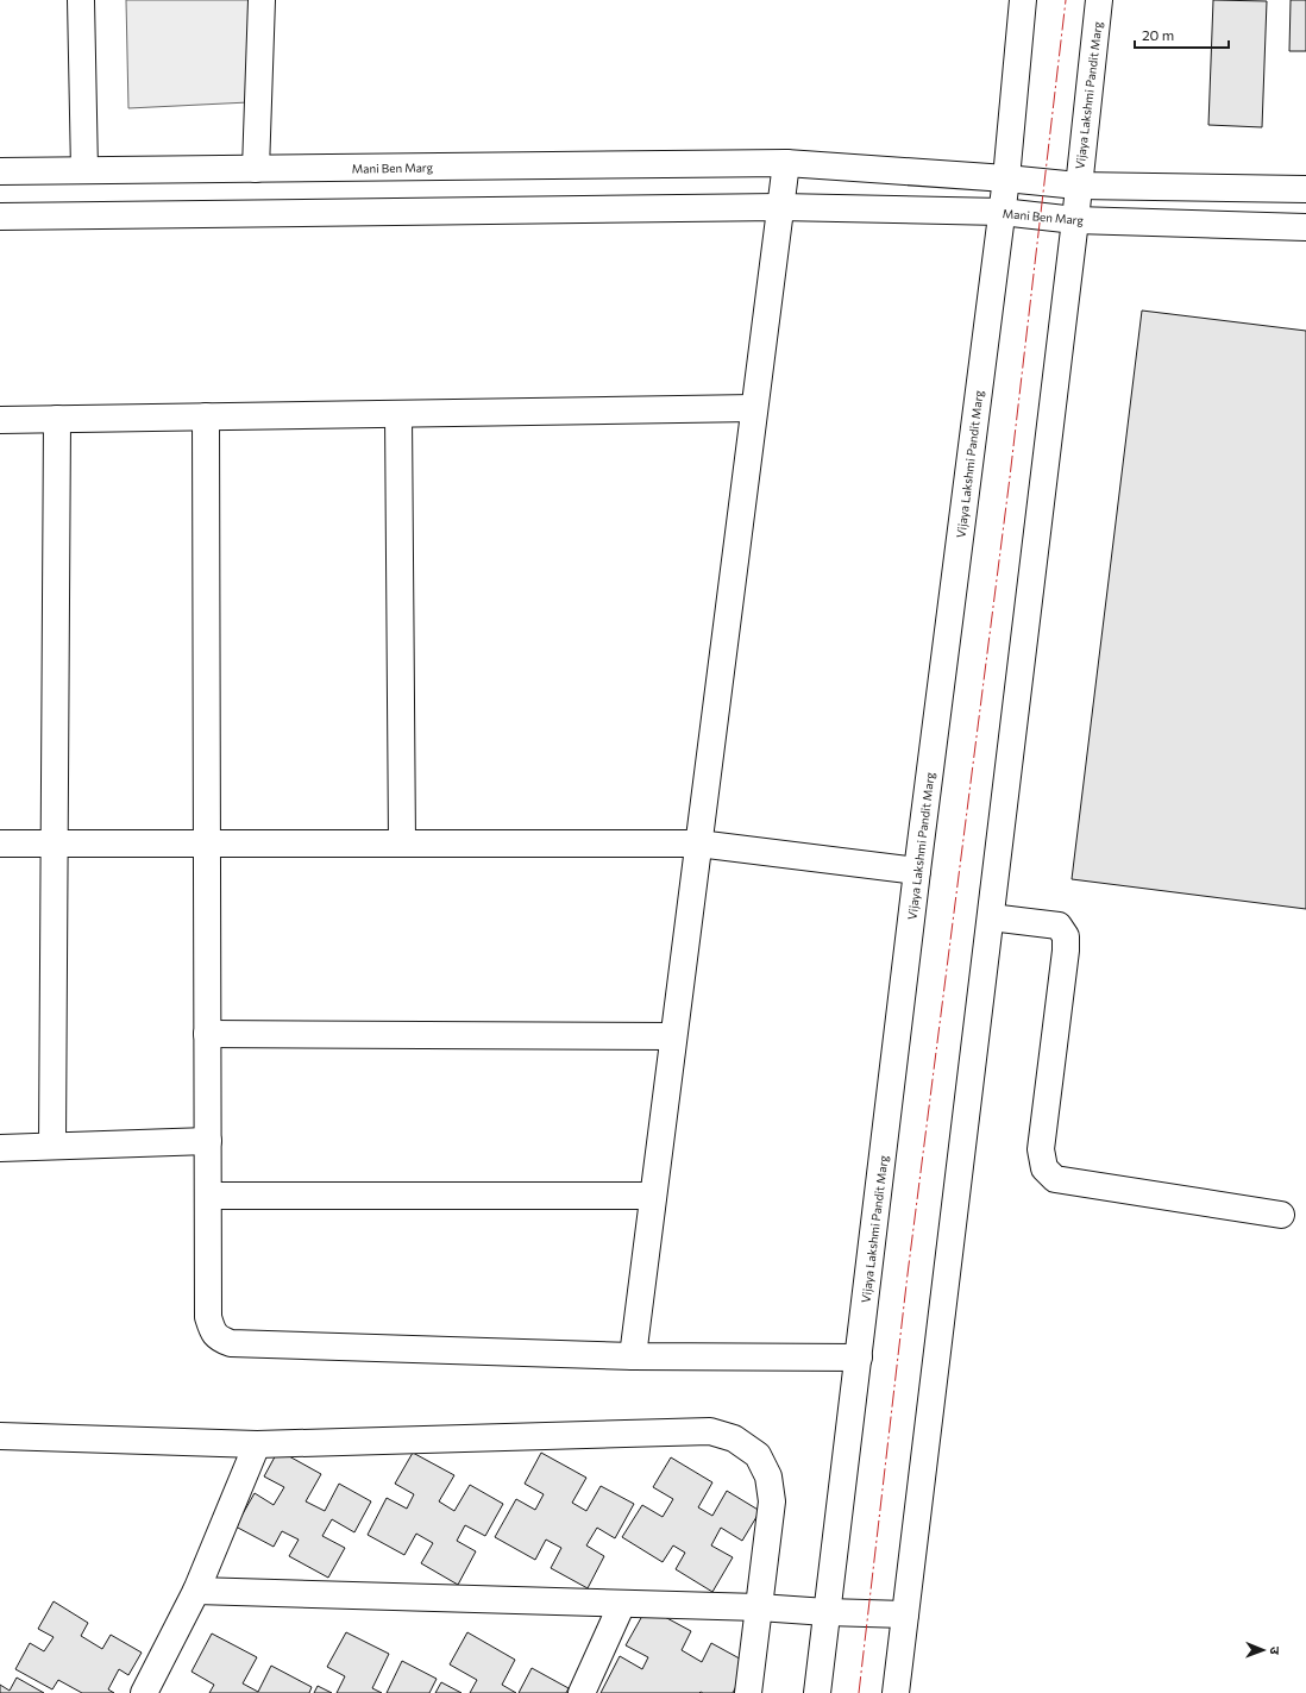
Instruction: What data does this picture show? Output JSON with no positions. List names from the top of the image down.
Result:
{
  "streets": {
    "street": ["Vijaya Lakshmi Pandit Marg", "Mani Ben Marg"]
  },
  "crossings": [
    ["Vijaya Lakshmi Pandit Marg", "Mani Ben Marg"]
  ],
  "scale_bar": "20 m",
  "north": "right"
}
